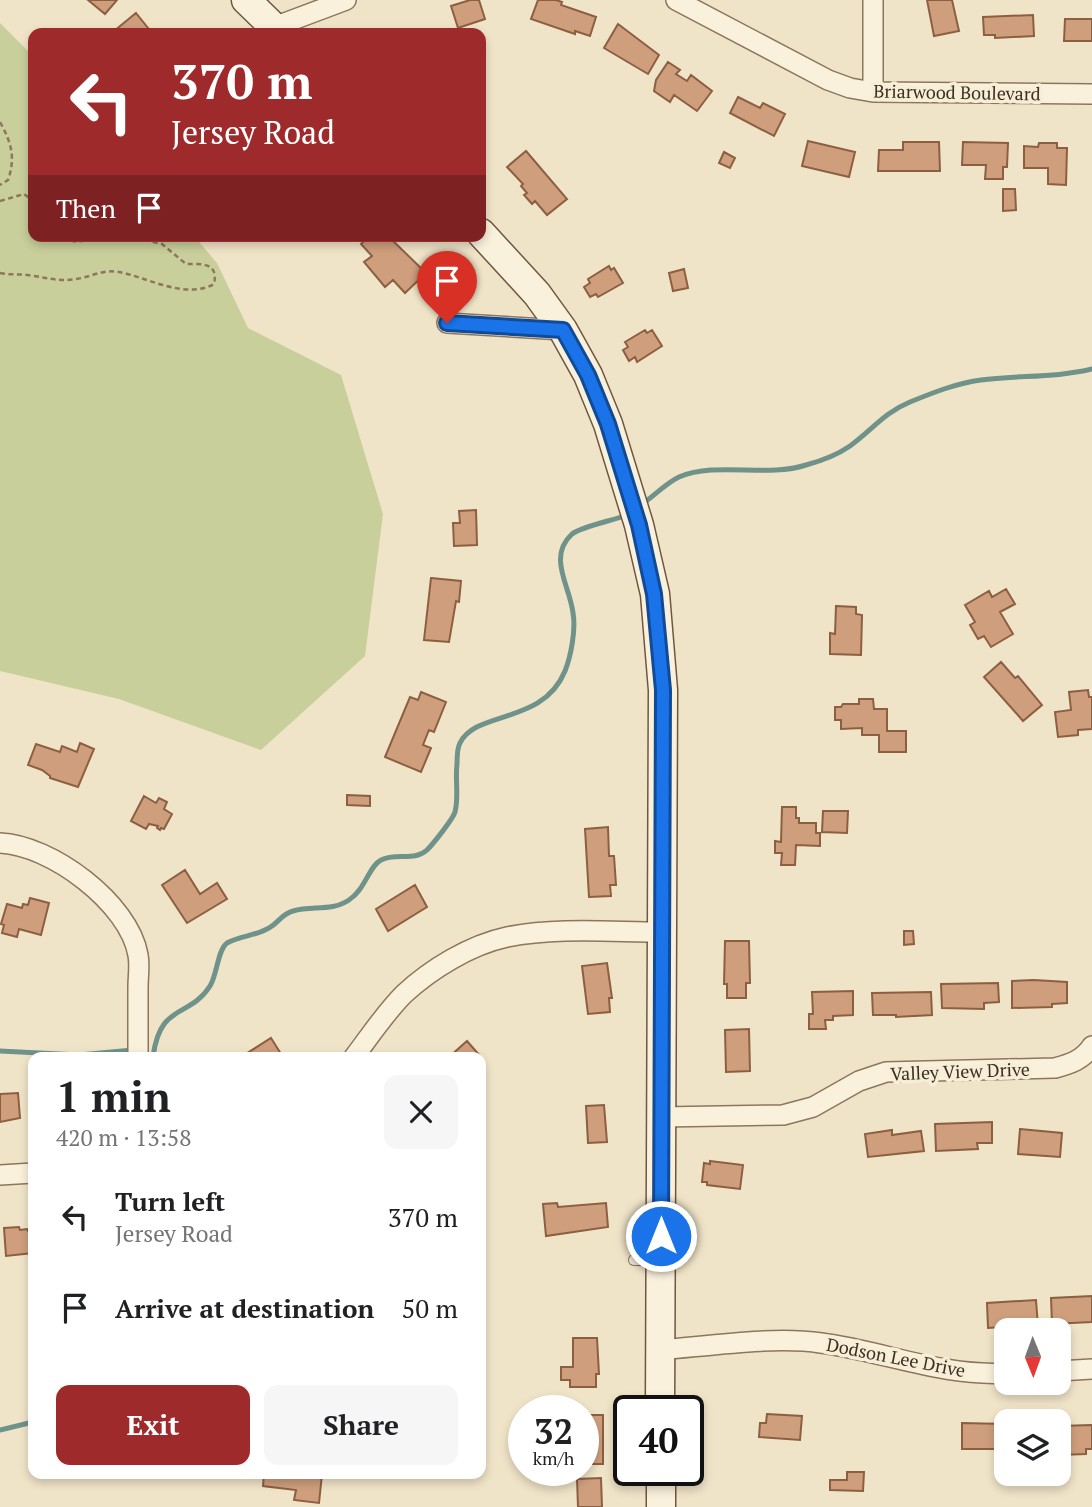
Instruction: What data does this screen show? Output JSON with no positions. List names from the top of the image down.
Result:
{
  "streets": {
    "street": ["Briarwood Boulevard", "Valley View Drive", "Dodson Lee Drive"]
  },
  "north": "bottom",
  "page": {
    "turn": ["370 m", "Jersey Road"],
    "then": "Then",
    "heading": ["1 min", "420 m · 13:58"],
    "list": [
      {
        "name": "Turn left",
        "note": "Jersey Road",
        "value": "370 m"
      },
      {
        "name": "Arrive at destination",
        "value": "50 m"
      }
    ],
    "buttons": ["Exit", "Share"],
    "speed": "32 km/h",
    "limit": "40"
  }
}
